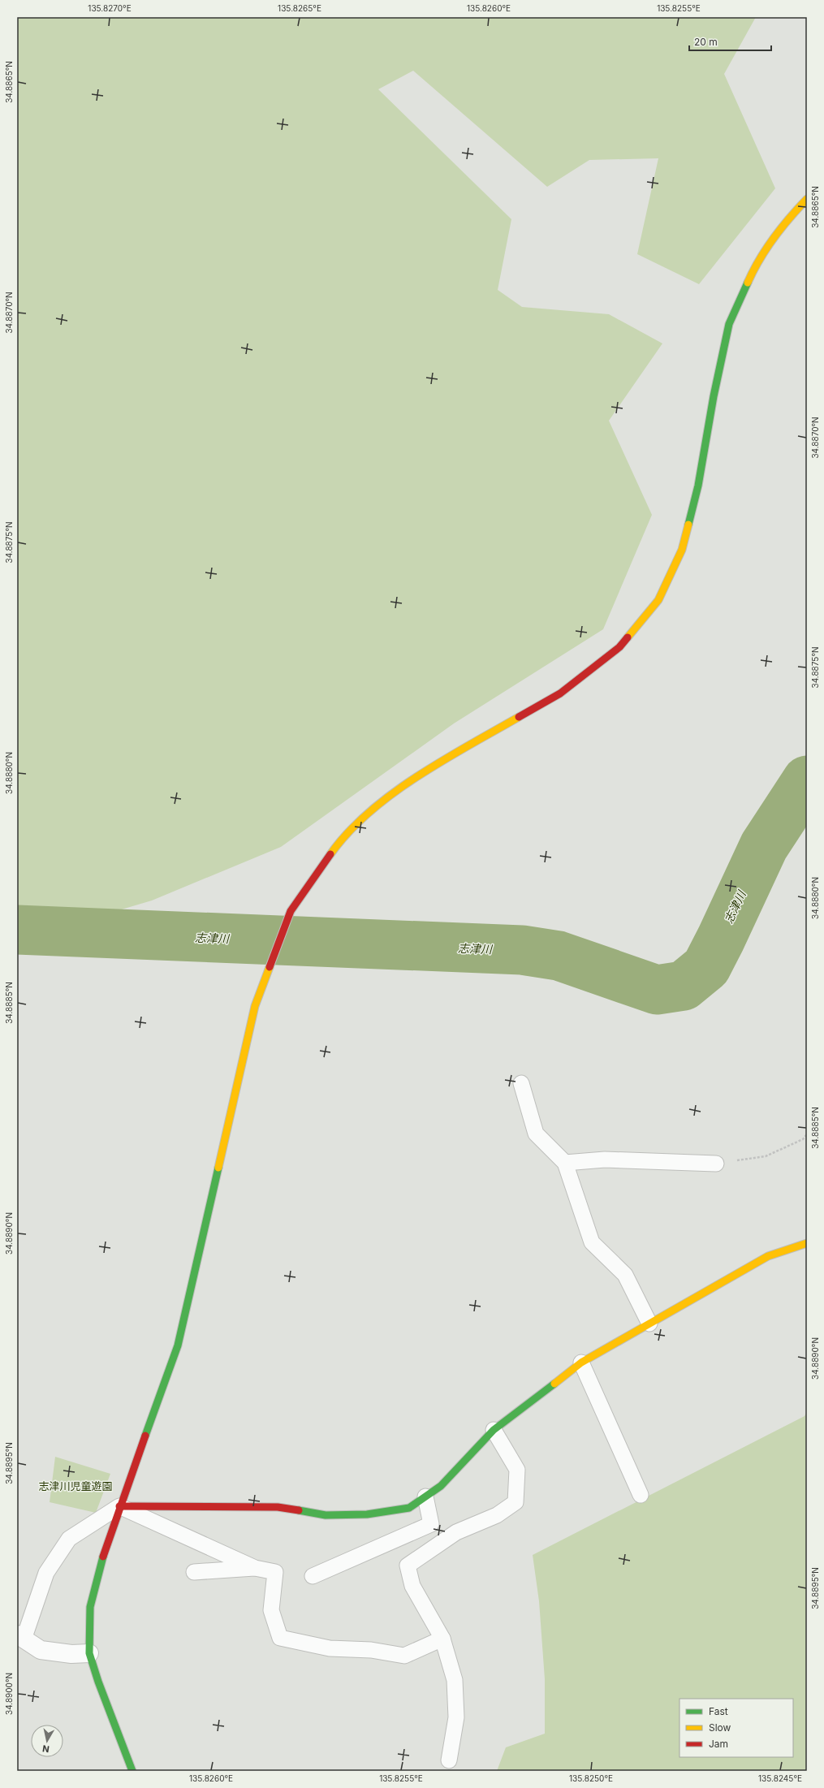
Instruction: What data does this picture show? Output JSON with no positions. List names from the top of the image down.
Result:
{
  "water": ["志津川"],
  "parks": ["志津川児童遊園"],
  "legend": ["Fast", "Slow", "Jam"],
  "scale_bar": "20 m",
  "north": "bottom",
  "coordinates": [
    "135.8270°E",
    "135.8265°E",
    "135.8260°E",
    "135.8255°E",
    "34.8865°N",
    "34.8870°N",
    "34.8875°N",
    "34.8880°N",
    "34.8885°N",
    "34.8890°N",
    "34.8895°N",
    "34.8900°N",
    "135.8250°E",
    "135.8245°E"
  ]
}
